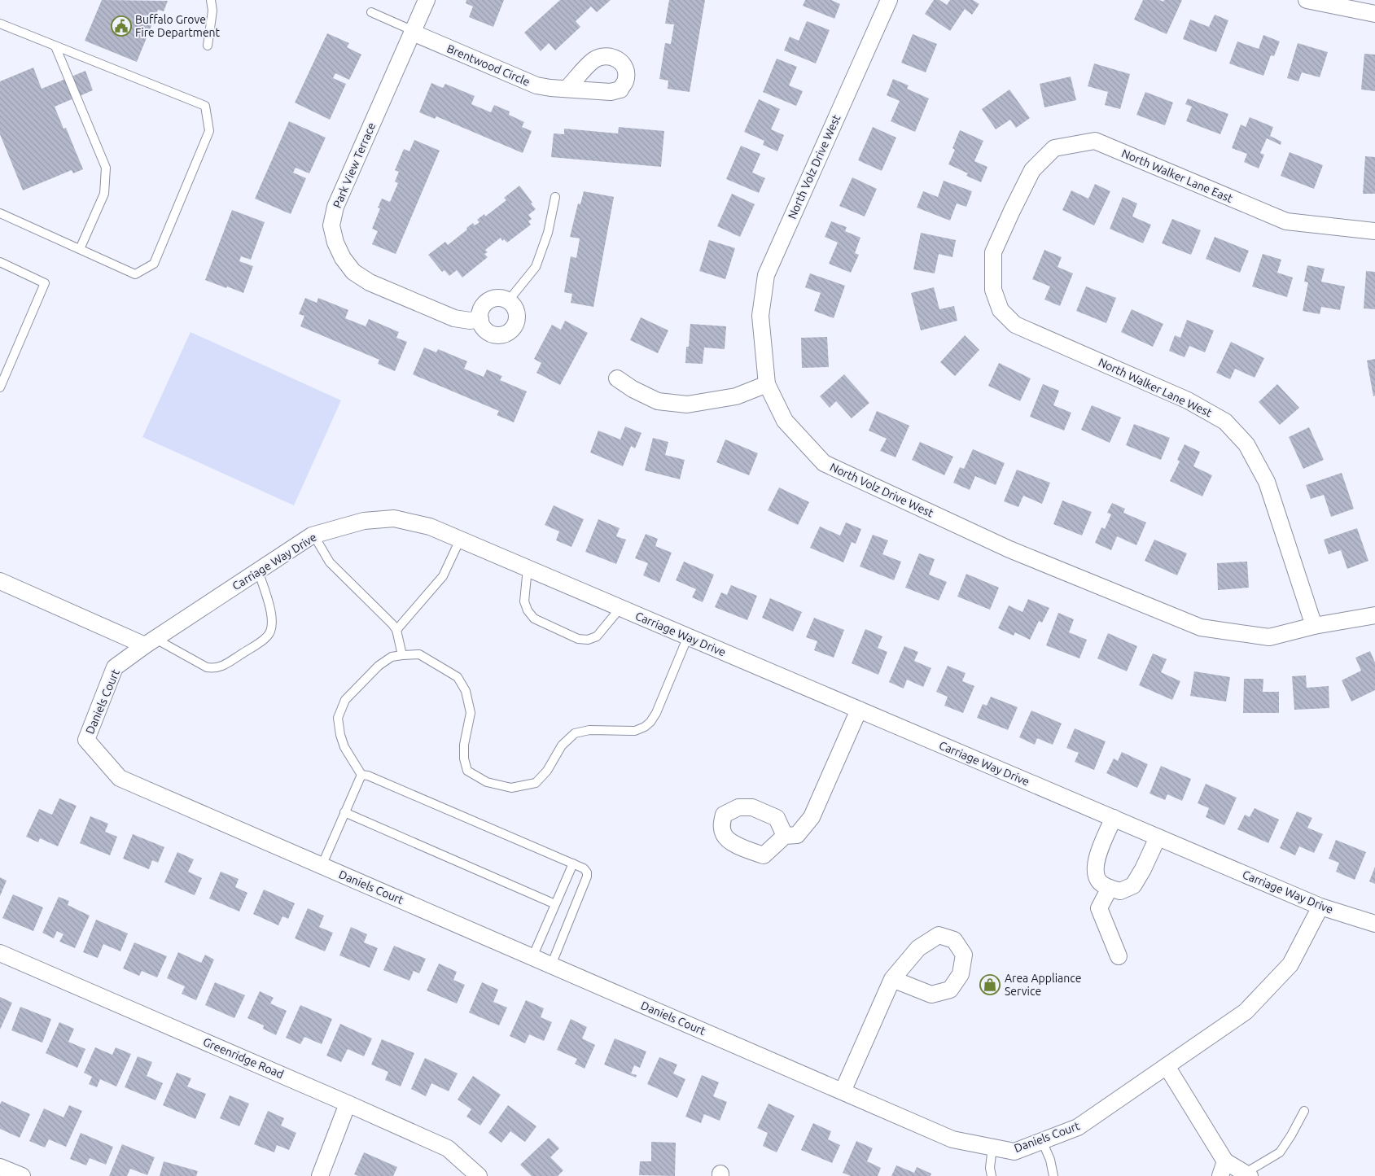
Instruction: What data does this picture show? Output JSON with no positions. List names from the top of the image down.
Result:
{
  "streets": {
    "street": [
      "Brentwood Circle",
      "Park View Terrace",
      "North Volz Drive West",
      "North Walker Lane East",
      "North Walker Lane West",
      "Carriage Way Drive",
      "Daniels Court",
      "Greenridge Road"
    ]
  },
  "crossings": [
    ["Brentwood Circle", "Park View Terrace"],
    ["North Volz Drive West", "North Walker Lane West"],
    ["North Walker Lane East", "North Walker Lane West"],
    ["Carriage Way Drive", "Daniels Court"]
  ],
  "places": {
    "public building": ["Buffalo Grove Fire Department"],
    "shop": ["Area Appliance Service"]
  }
}
